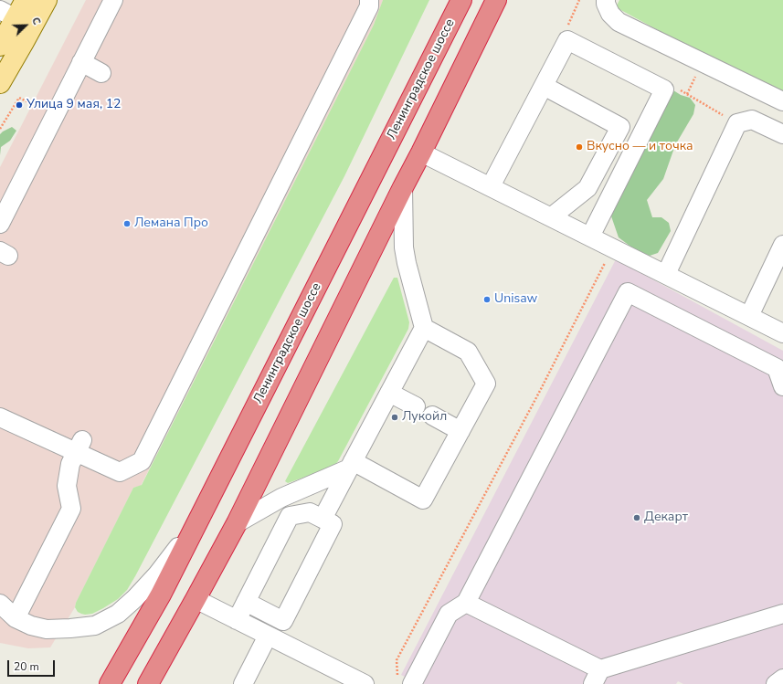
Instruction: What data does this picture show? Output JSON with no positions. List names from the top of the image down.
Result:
{
  "streets": {
    "highway": ["Ленинградское шоссе"]
  },
  "places": [
    "Улица 9 мая, 12",
    "Вкусно — и точка",
    "Лемана Про",
    "Unisaw",
    "Лукойл",
    "Декарт"
  ],
  "scale_bar": "20 m",
  "north": "top right"
}
